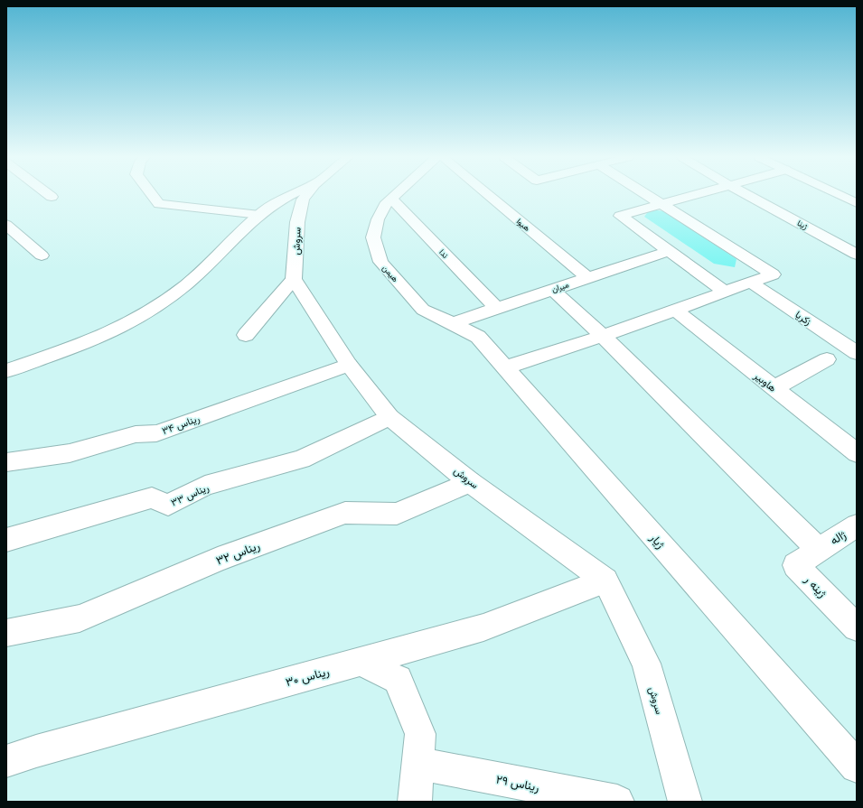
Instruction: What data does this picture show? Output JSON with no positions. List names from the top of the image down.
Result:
{
  "streets": {
    "street": [
      "هیوا",
      "ژینا",
      "سروش",
      "ندا",
      "هیمن",
      "میران",
      "زکریا",
      "هاوبیر",
      "ریناس ۳۴",
      "ریناس ۳۳",
      "ژاله",
      "ژیار",
      "ریناس ۳۲",
      "ژینه ر",
      "ریناس ۳۰",
      "ریناس ۲۹"
    ]
  },
  "crossings": [
    ["هیوا", "میران"],
    ["سروش", "ریناس ۳۴"],
    ["سروش", "ریناس ۳۳"],
    ["سروش", "ریناس ۳۲"],
    ["سروش", "ریناس ۳۰"],
    ["ندا", "هیمن"],
    ["ندا", "میران"],
    ["هیمن", "میران"],
    ["هیمن", "ژیار"],
    ["میران", "ژیار"],
    ["ژاله", "ژینه ر"]
  ]
}
